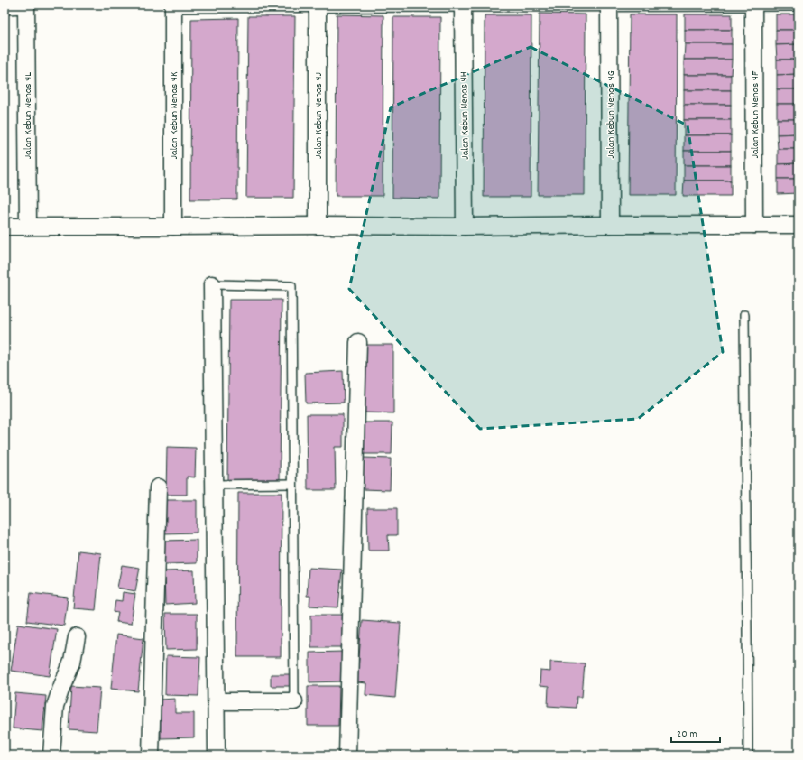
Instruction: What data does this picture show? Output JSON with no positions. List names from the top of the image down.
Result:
{
  "streets": {
    "street": [
      "Jalan Kebun Nenas 4G",
      "Jalan Kebun Nenas 4F",
      "Jalan Kebun Nenas 4L",
      "Jalan Kebun Nenas 4K",
      "Jalan Kebun Nenas 4J",
      "Jalan Kebun Nenas 4H"
    ]
  },
  "scale_bar": "20 m"
}
